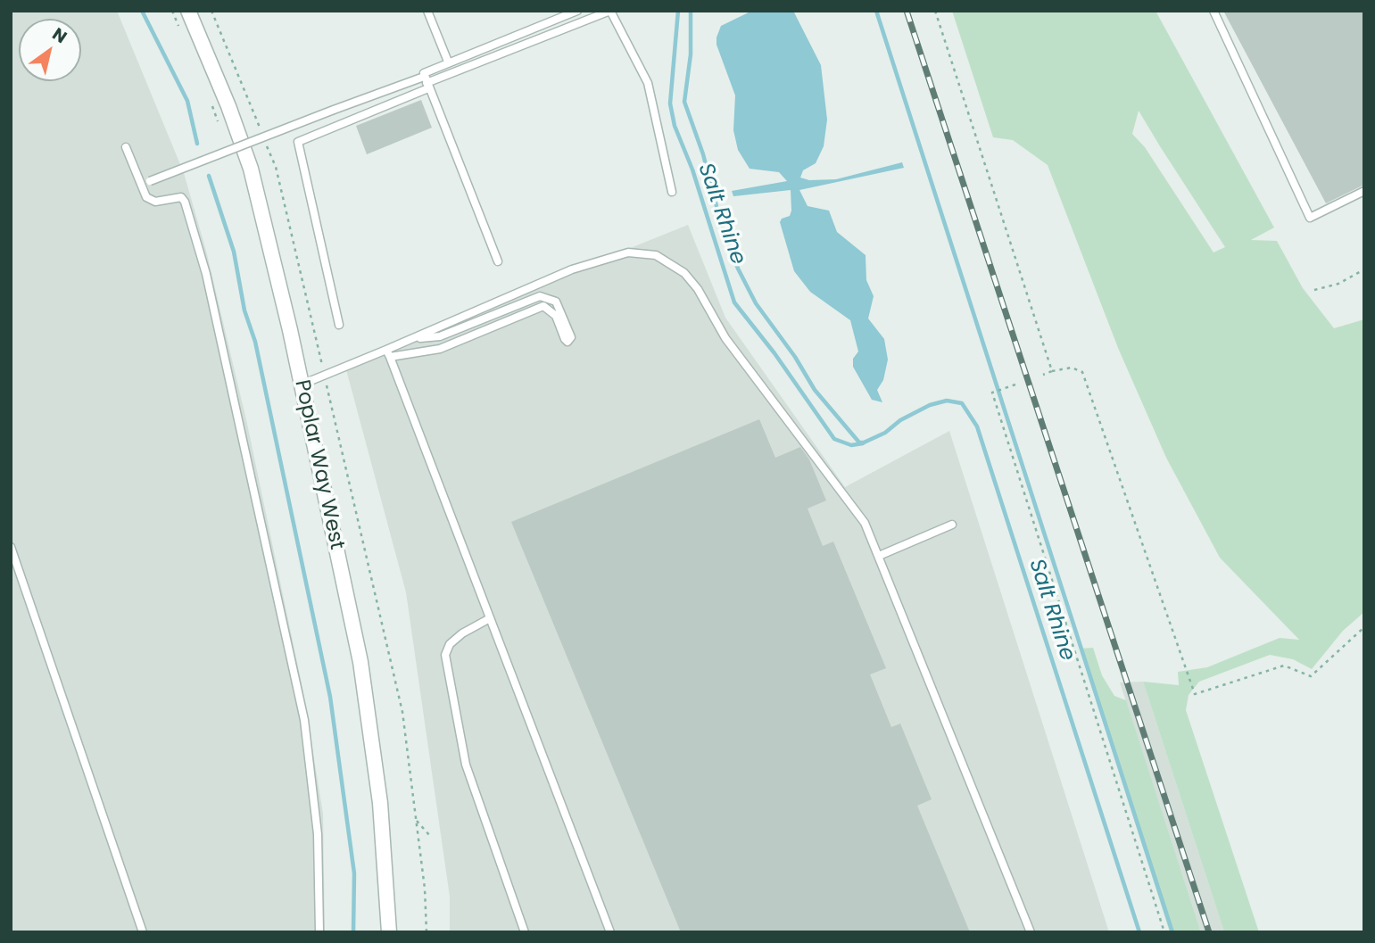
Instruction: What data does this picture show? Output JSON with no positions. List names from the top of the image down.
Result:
{
  "streets": {
    "street": ["Poplar Way West"]
  },
  "water": ["Salt Rhine"],
  "north": "top right"
}
